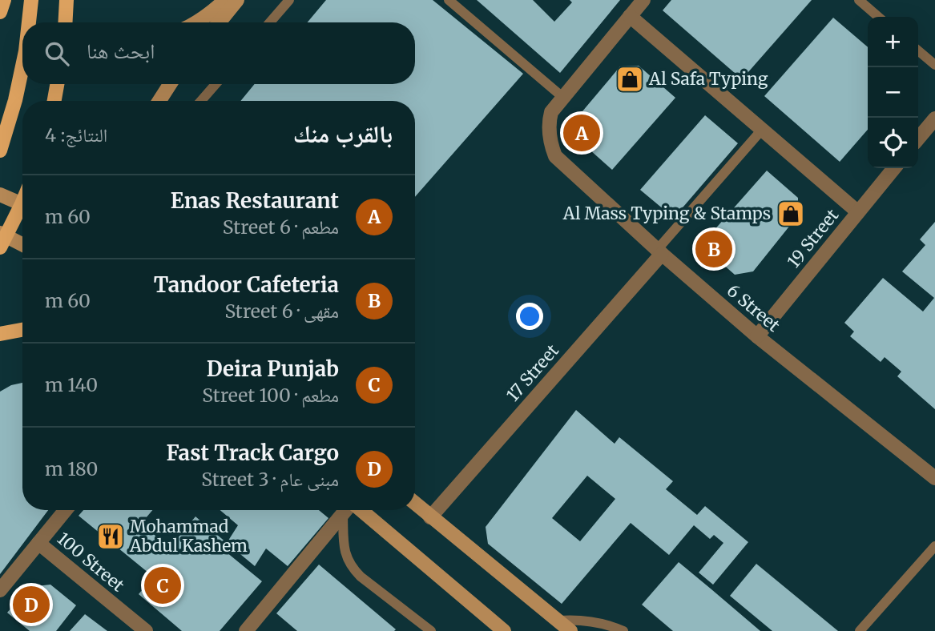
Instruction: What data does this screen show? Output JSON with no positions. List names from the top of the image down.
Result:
{
  "streets": {
    "street": [
      "19 Street",
      "6 Street",
      "17 Street",
      "100 Street"
    ]
  },
  "crossings": [
    ["19 Street", "6 Street"],
    ["6 Street", "17 Street"]
  ],
  "places": {
    "shop": ["Al Safa Typing", "Al Mass Typing & Stamps"],
    "restaurant": ["Mohammad Abdul Kashem"]
  },
  "page": {
    "map_buttons": ["+", "−"],
    "search": "ابحث هنا",
    "heading": ["بالقرب منك", "النتائج: 4"],
    "pins": [
      "A",
      "B",
      "C",
      "D"
    ],
    "list": [
      {
        "mark": "A",
        "name": "Enas Restaurant",
        "note": "مطعم · 6 Street",
        "value": "60 m"
      },
      {
        "mark": "B",
        "name": "Tandoor Cafeteria",
        "note": "مقهى · 6 Street",
        "value": "60 m"
      },
      {
        "mark": "C",
        "name": "Deira Punjab",
        "note": "مطعم · 100 Street",
        "value": "140 m"
      },
      {
        "mark": "D",
        "name": "Fast Track Cargo",
        "note": "مبنى عام · 3 Street",
        "value": "180 m"
      }
    ]
  }
}
